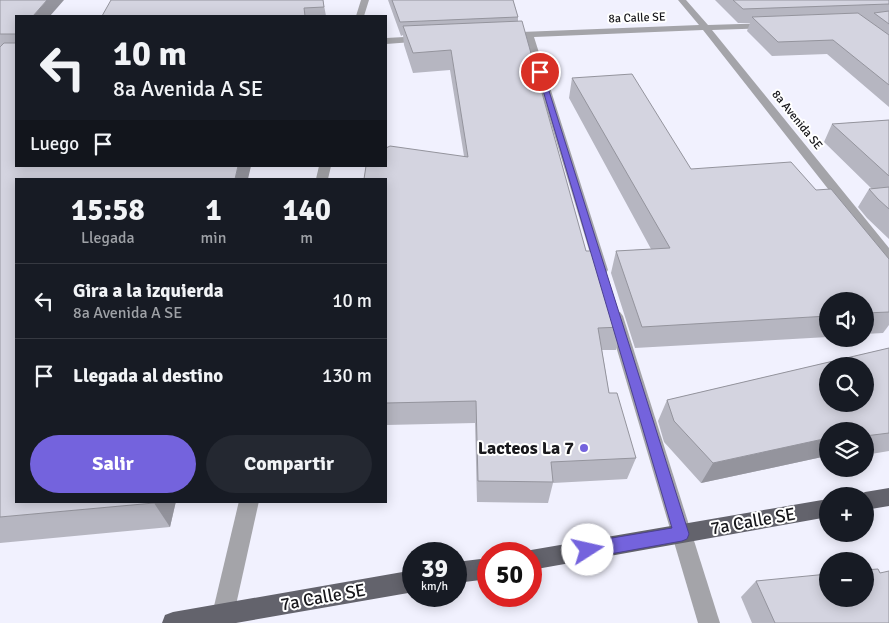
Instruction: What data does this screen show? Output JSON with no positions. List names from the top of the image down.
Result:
{
  "streets": {
    "main road": ["7a Calle SE"],
    "street": ["8a Calle SE", "8a Avenida SE"]
  },
  "crossings": [
    ["8a Calle SE", "8a Avenida SE"]
  ],
  "places": ["Lacteos La 7"],
  "page": {
    "turn": ["10 m", "8a Avenida A SE"],
    "then": "Luego",
    "eta": [
      "15:58",
      "Llegada",
      "1",
      "min",
      "140",
      "m"
    ],
    "list": [
      {
        "name": "Gira a la izquierda",
        "note": "8a Avenida A SE",
        "value": "10 m"
      },
      {
        "name": "Llegada al destino",
        "value": "130 m"
      }
    ],
    "map_buttons": ["+", "−"],
    "buttons": ["Salir", "Compartir"],
    "speed": "39 km/h",
    "limit": "50"
  }
}
